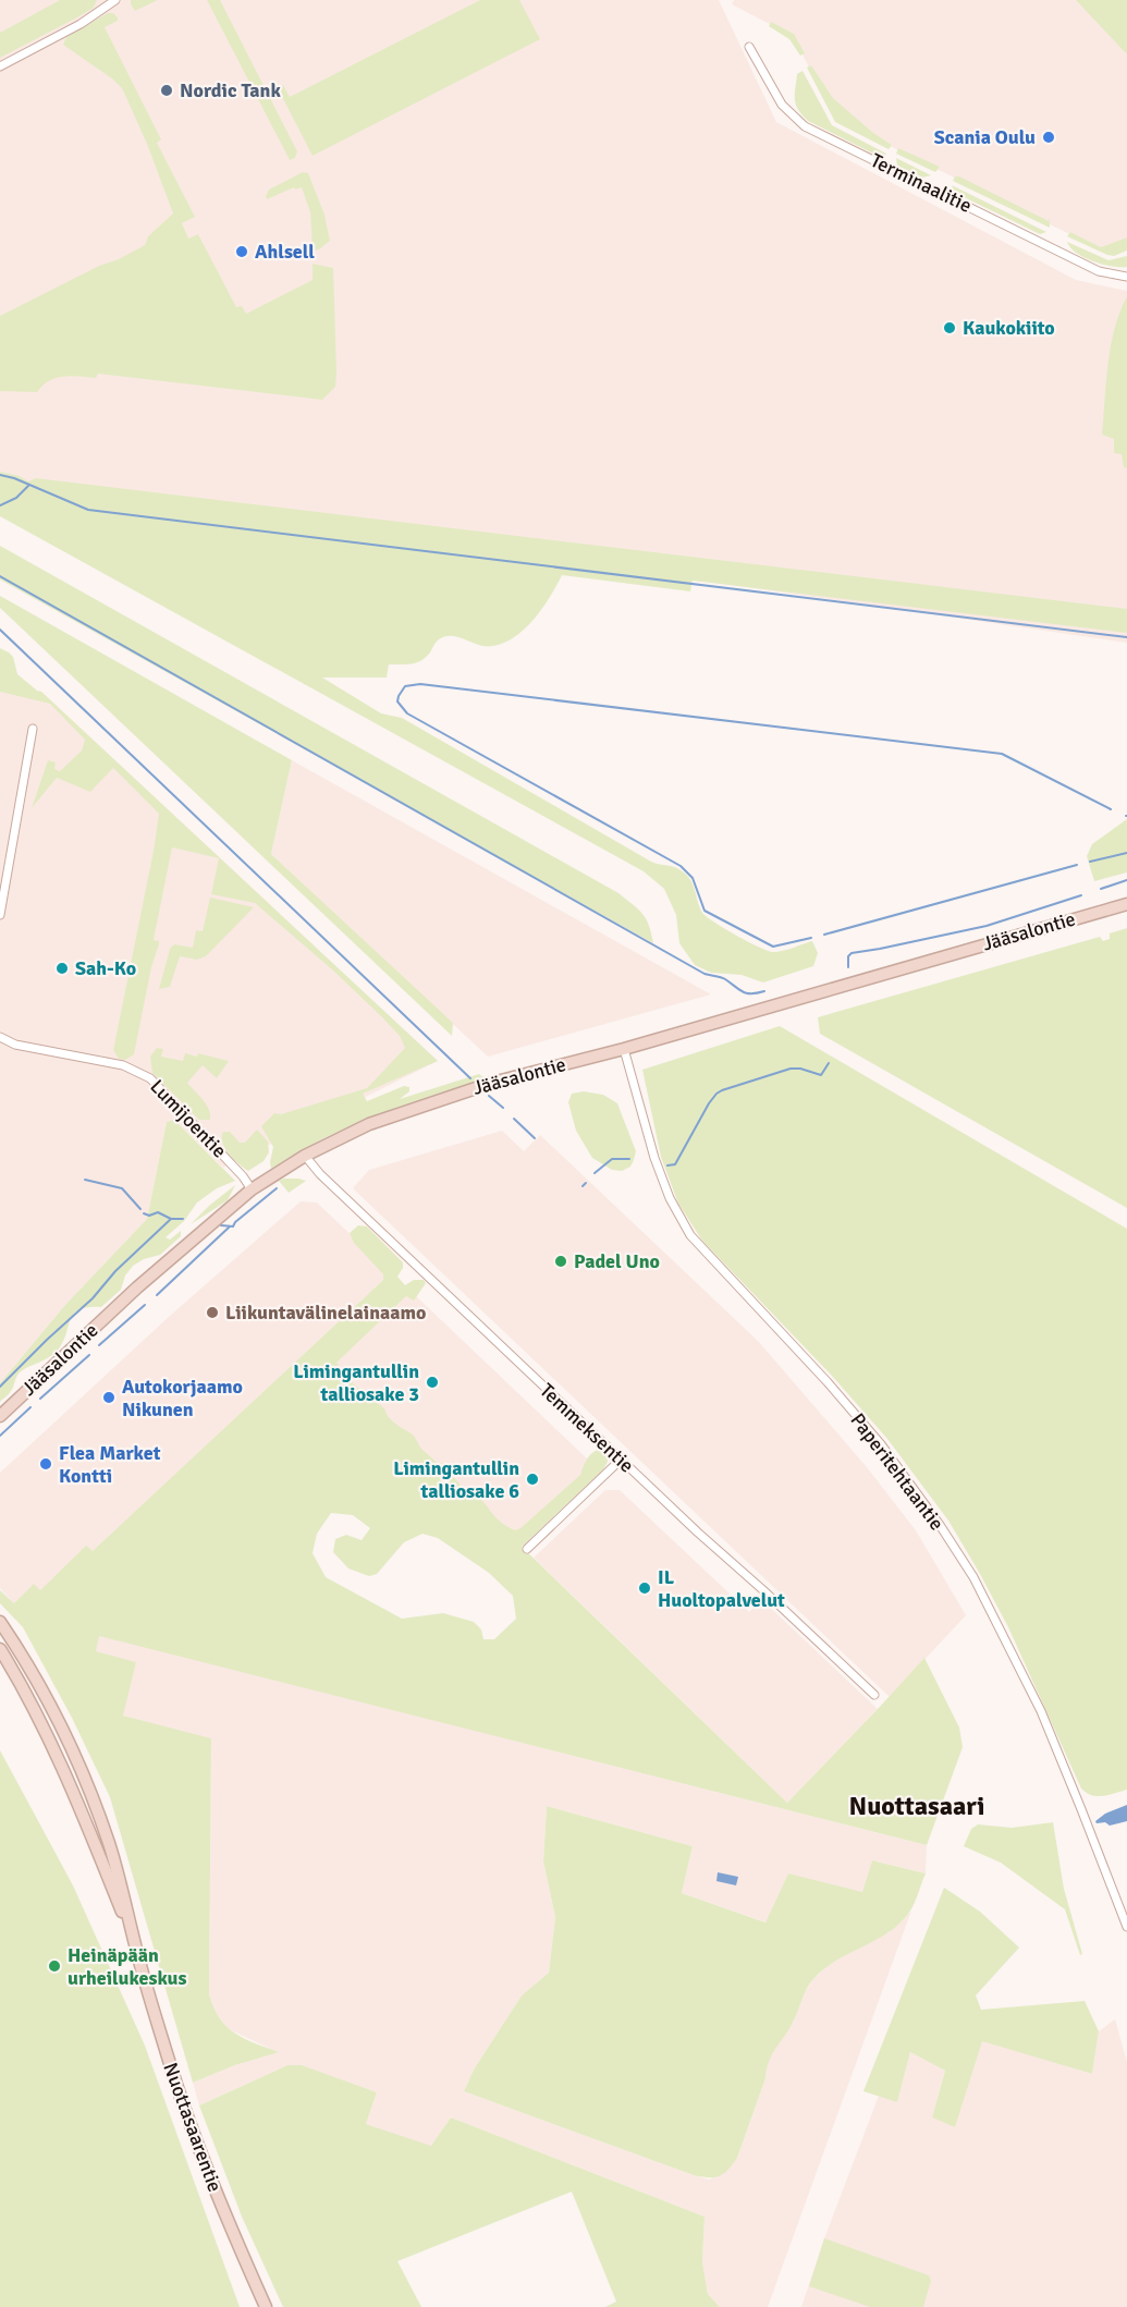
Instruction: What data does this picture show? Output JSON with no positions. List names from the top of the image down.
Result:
{
  "streets": {
    "main road": ["Jääsalontie", "Nuottasaarentie"],
    "street": [
      "Terminaalitie",
      "Lumijoentie",
      "Temmeksentie",
      "Paperitehtaantie"
    ]
  },
  "crossings": [
    ["Jääsalontie", "Lumijoentie"],
    ["Jääsalontie", "Temmeksentie"],
    ["Jääsalontie", "Paperitehtaantie"]
  ],
  "districts": ["Nuottasaari"],
  "places": [
    "Nordic Tank",
    "Scania Oulu",
    "Ahlsell",
    "Kaukokiito",
    "Sah-Ko",
    "Padel Uno",
    "Liikuntavälinelainaamo",
    "Limingantullin talliosake 3",
    "Autokorjaamo Nikunen",
    "Flea Market Kontti",
    "Limingantullin talliosake 6",
    "IL Huoltopalvelut",
    "Heinäpään urheilukeskus"
  ]
}
